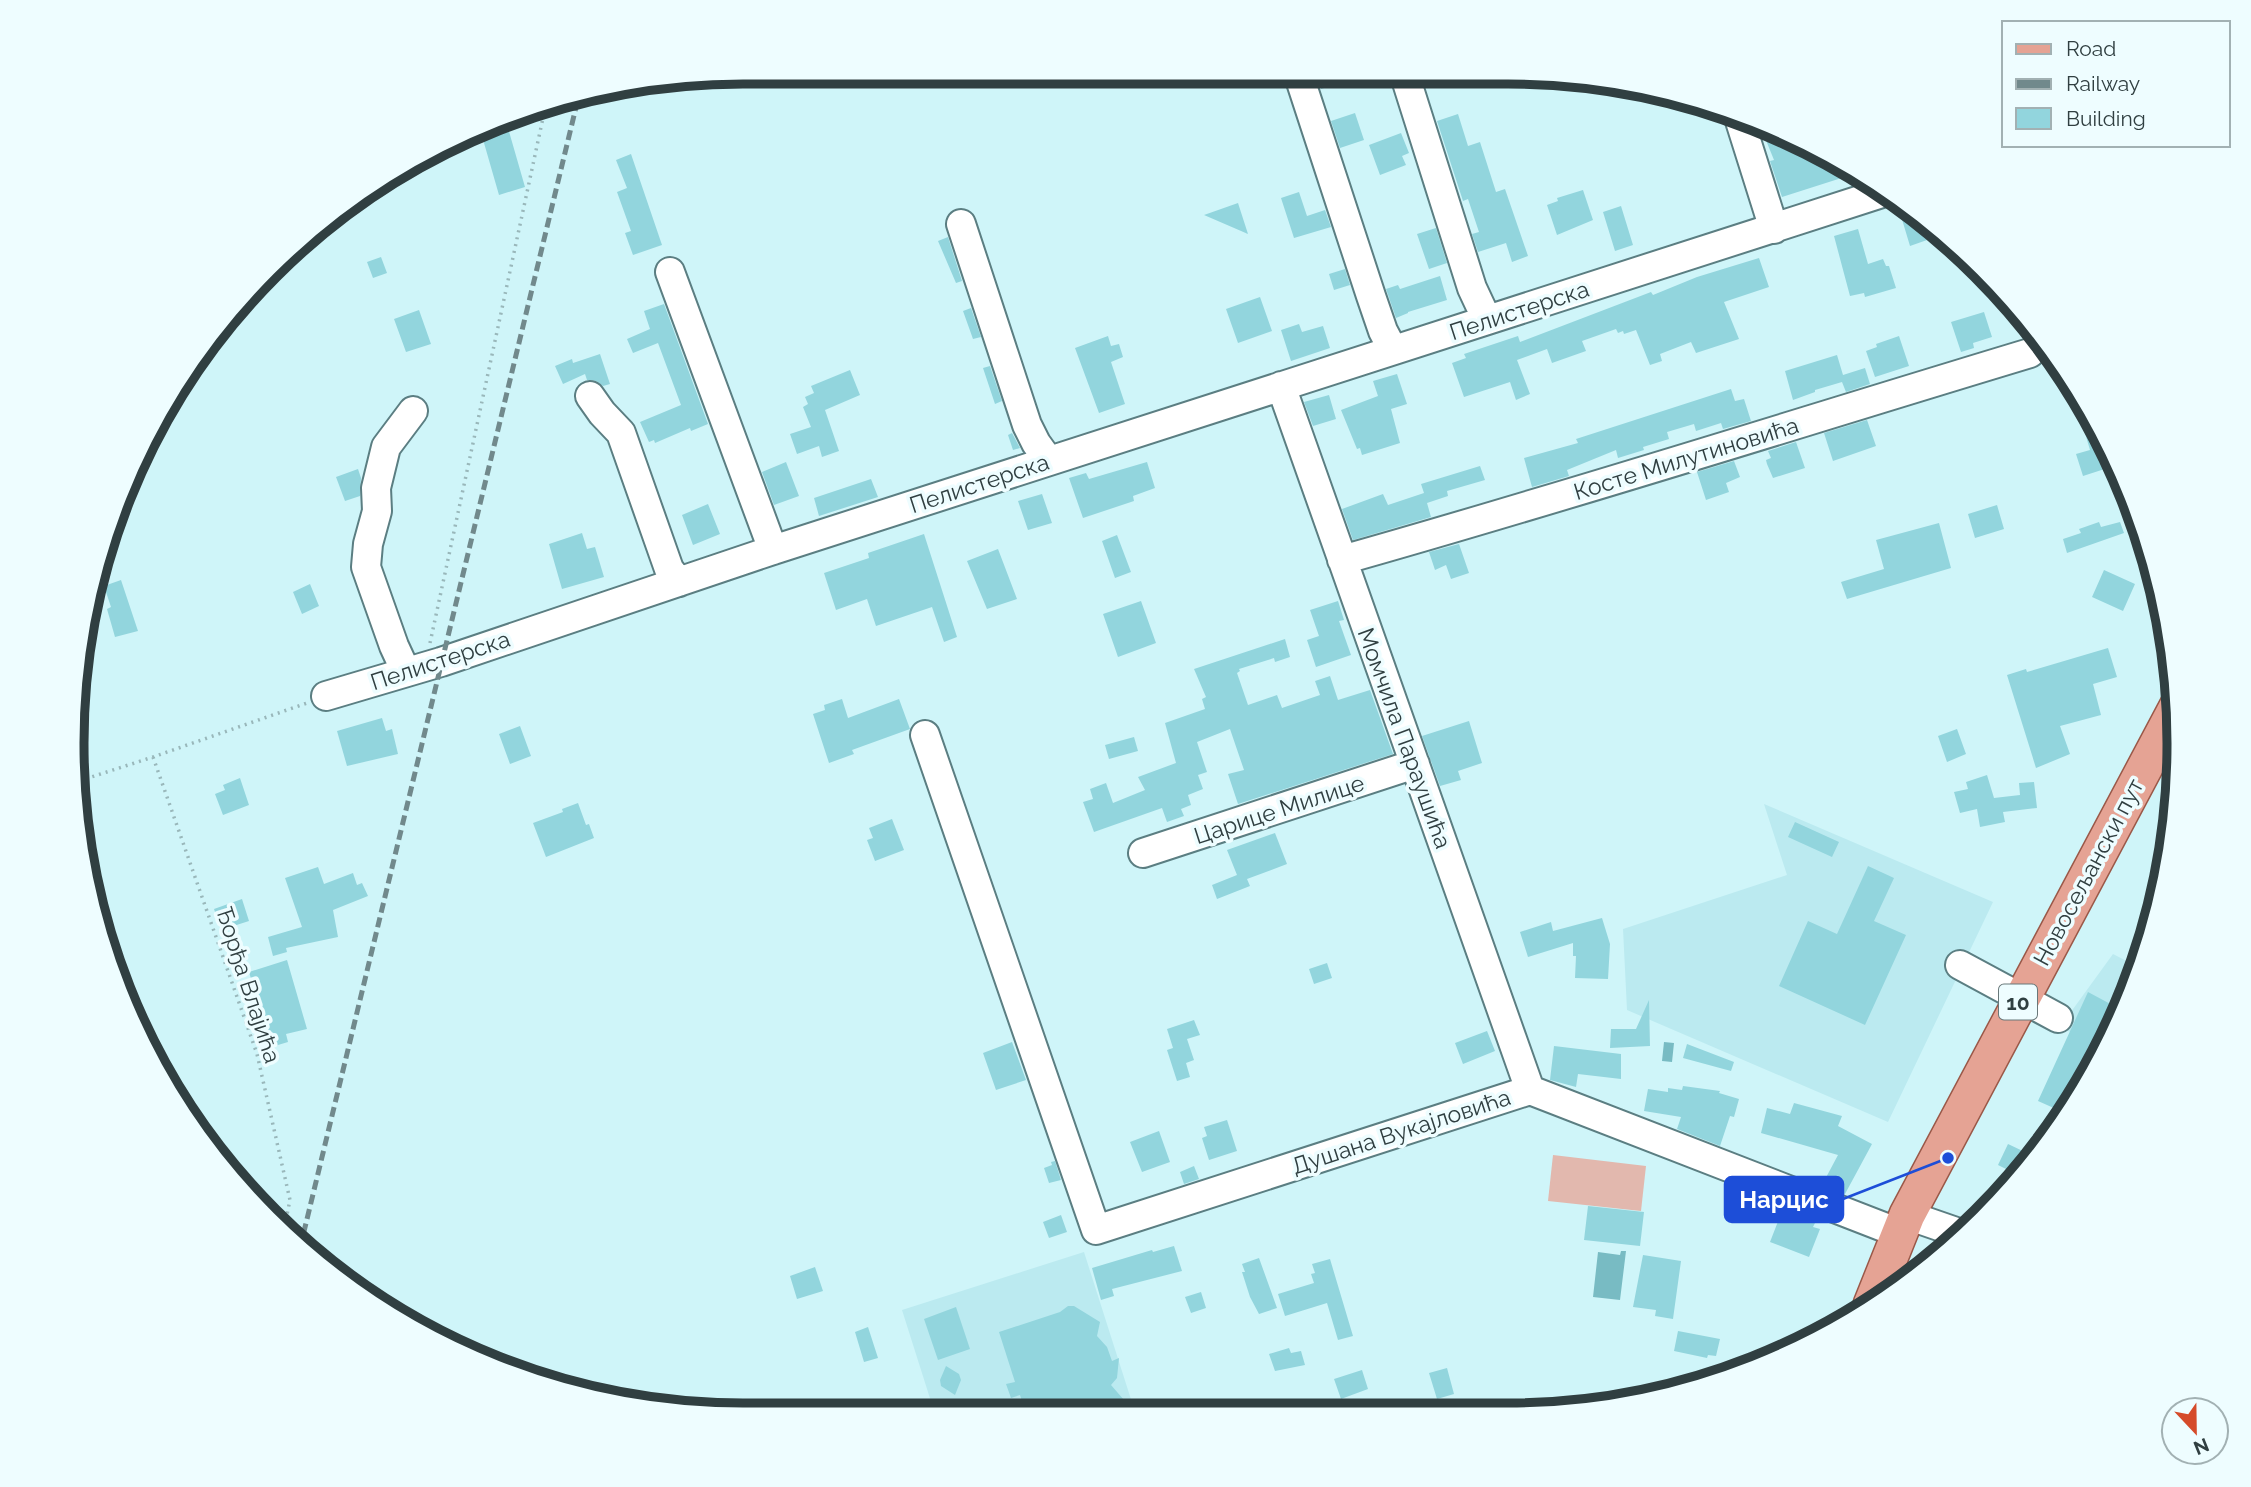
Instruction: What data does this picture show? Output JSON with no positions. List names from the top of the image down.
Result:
{
  "streets": {
    "main road": ["Новосељански пут", "10"],
    "street": [
      "Пелистерска",
      "Косте Милутиновића",
      "Момчила Параушића",
      "Царице Милице",
      "Душана Вукајловића"
    ],
    "path": ["Ђорђа Влајића"]
  },
  "crossings": [
    ["Пелистерска", "Момчила Параушића"],
    ["Косте Милутиновића", "Момчила Параушића"],
    ["Момчила Параушића", "Царице Милице"],
    ["Момчила Параушића", "Душана Вукајловића"],
    ["Новосељански пут", "Душана Вукајловића"]
  ],
  "places": ["Нарцис"],
  "legend": ["Road", "Railway", "Building"],
  "north": "bottom"
}
